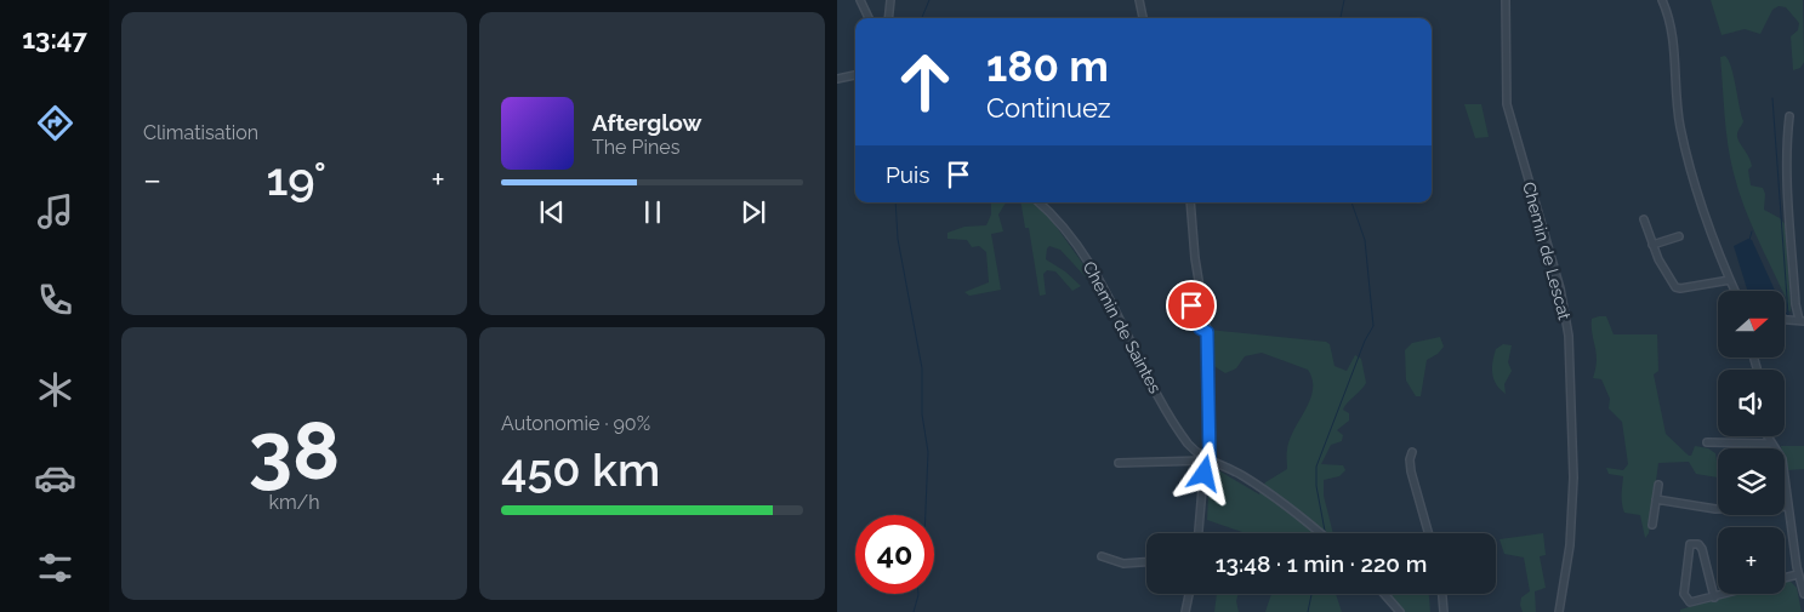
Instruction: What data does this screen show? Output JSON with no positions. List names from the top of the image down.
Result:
{
  "streets": {
    "street": ["Chemin de Lescat", "Chemin de Saintes"]
  },
  "north": "right",
  "page": {
    "tabs": "13:47",
    "tile": [
      "Climatisation",
      ["38", "km/h"],
      ["Autonomie · 90%", "450 km"]
    ],
    "turn": ["180 m", "Continuez"],
    "song": ["Afterglow", "The Pines"],
    "then": "Puis",
    "heat": ["−", "19°", "+"],
    "map_buttons": "+",
    "limit": "40",
    "trip": "13:48 · 1 min · 220 m"
  }
}
